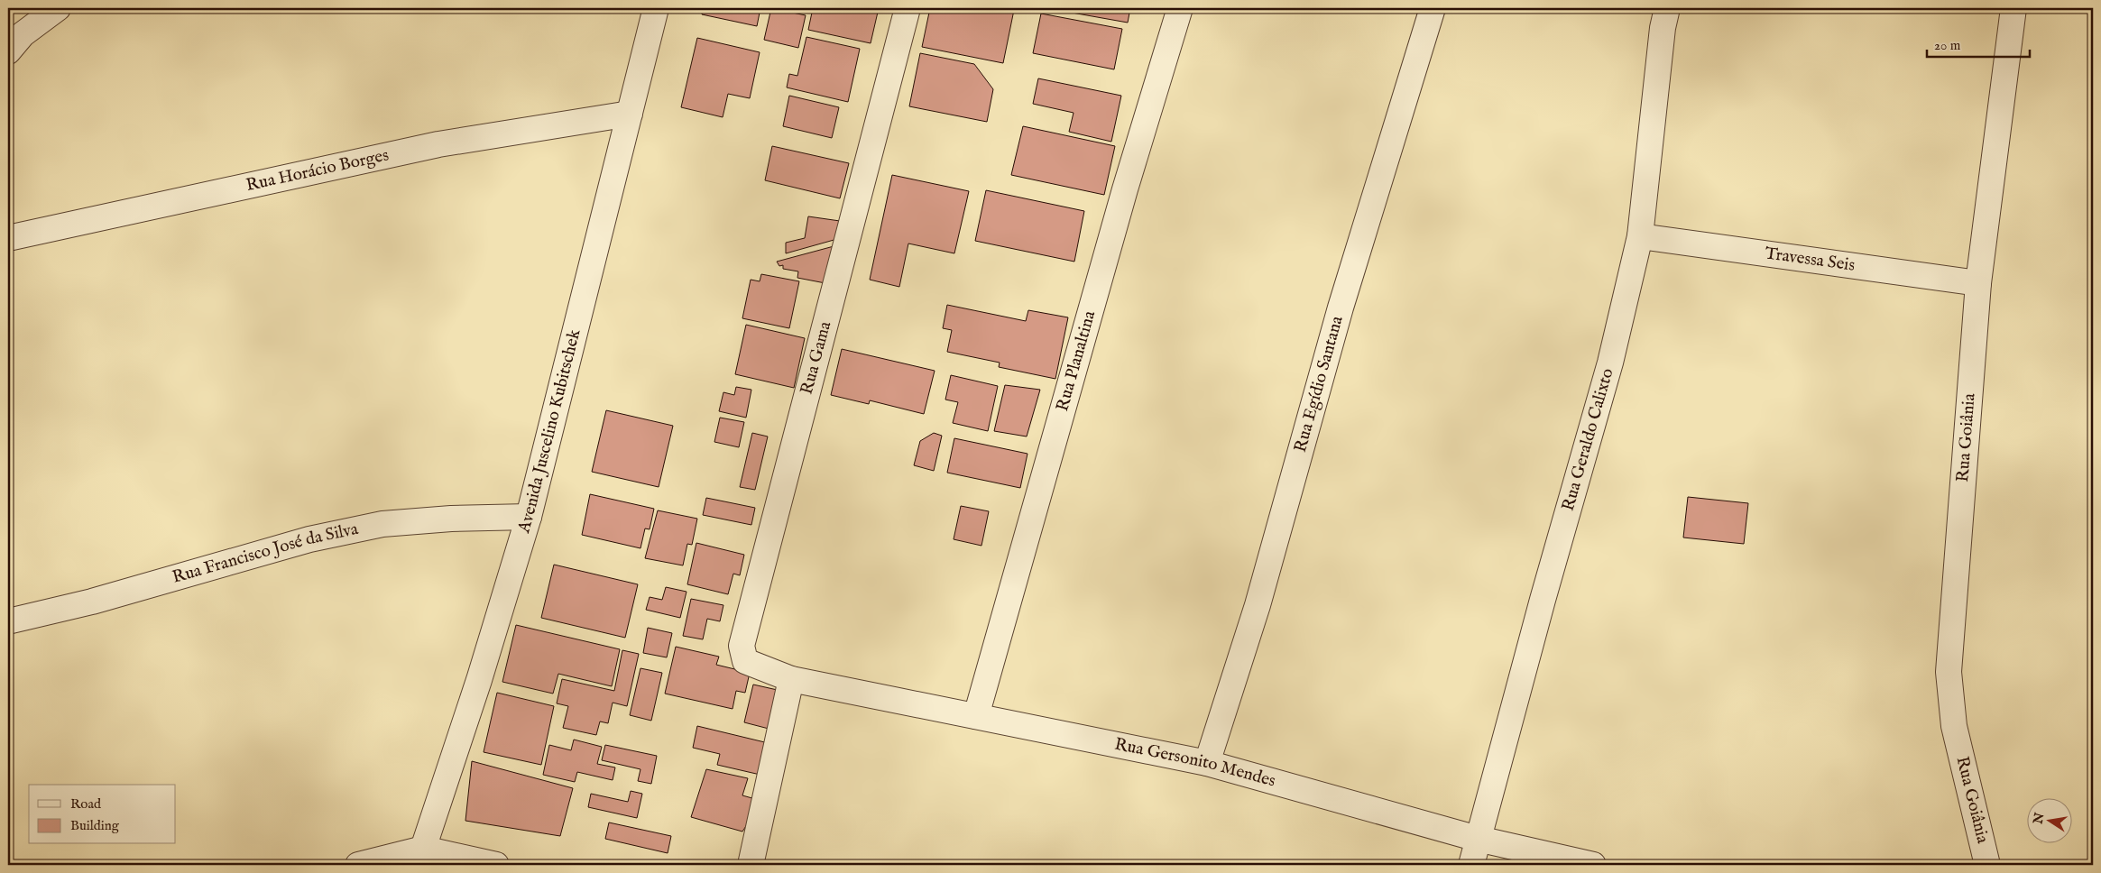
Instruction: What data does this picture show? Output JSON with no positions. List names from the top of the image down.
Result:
{
  "streets": {
    "street": [
      "Rua Horácio Borges",
      "Travessa Seis",
      "Rua Gama",
      "Rua Planaltina",
      "Rua Egídio Santana",
      "Avenida Juscelino Kubitschek",
      "Rua Goiânia",
      "Rua Geraldo Calixto",
      "Rua Francisco José da Silva",
      "Rua Gersonito Mendes"
    ]
  },
  "crossings": [
    ["Rua Horácio Borges", "Avenida Juscelino Kubitschek"],
    ["Travessa Seis", "Rua Goiânia"],
    ["Travessa Seis", "Rua Geraldo Calixto"],
    ["Rua Gama", "Rua Gersonito Mendes"],
    ["Rua Planaltina", "Rua Gersonito Mendes"],
    ["Rua Egídio Santana", "Rua Gersonito Mendes"],
    ["Avenida Juscelino Kubitschek", "Rua Francisco José da Silva"],
    ["Rua Geraldo Calixto", "Rua Gersonito Mendes"]
  ],
  "legend": ["Road", "Building"],
  "scale_bar": "20 m",
  "north": "left"
}
